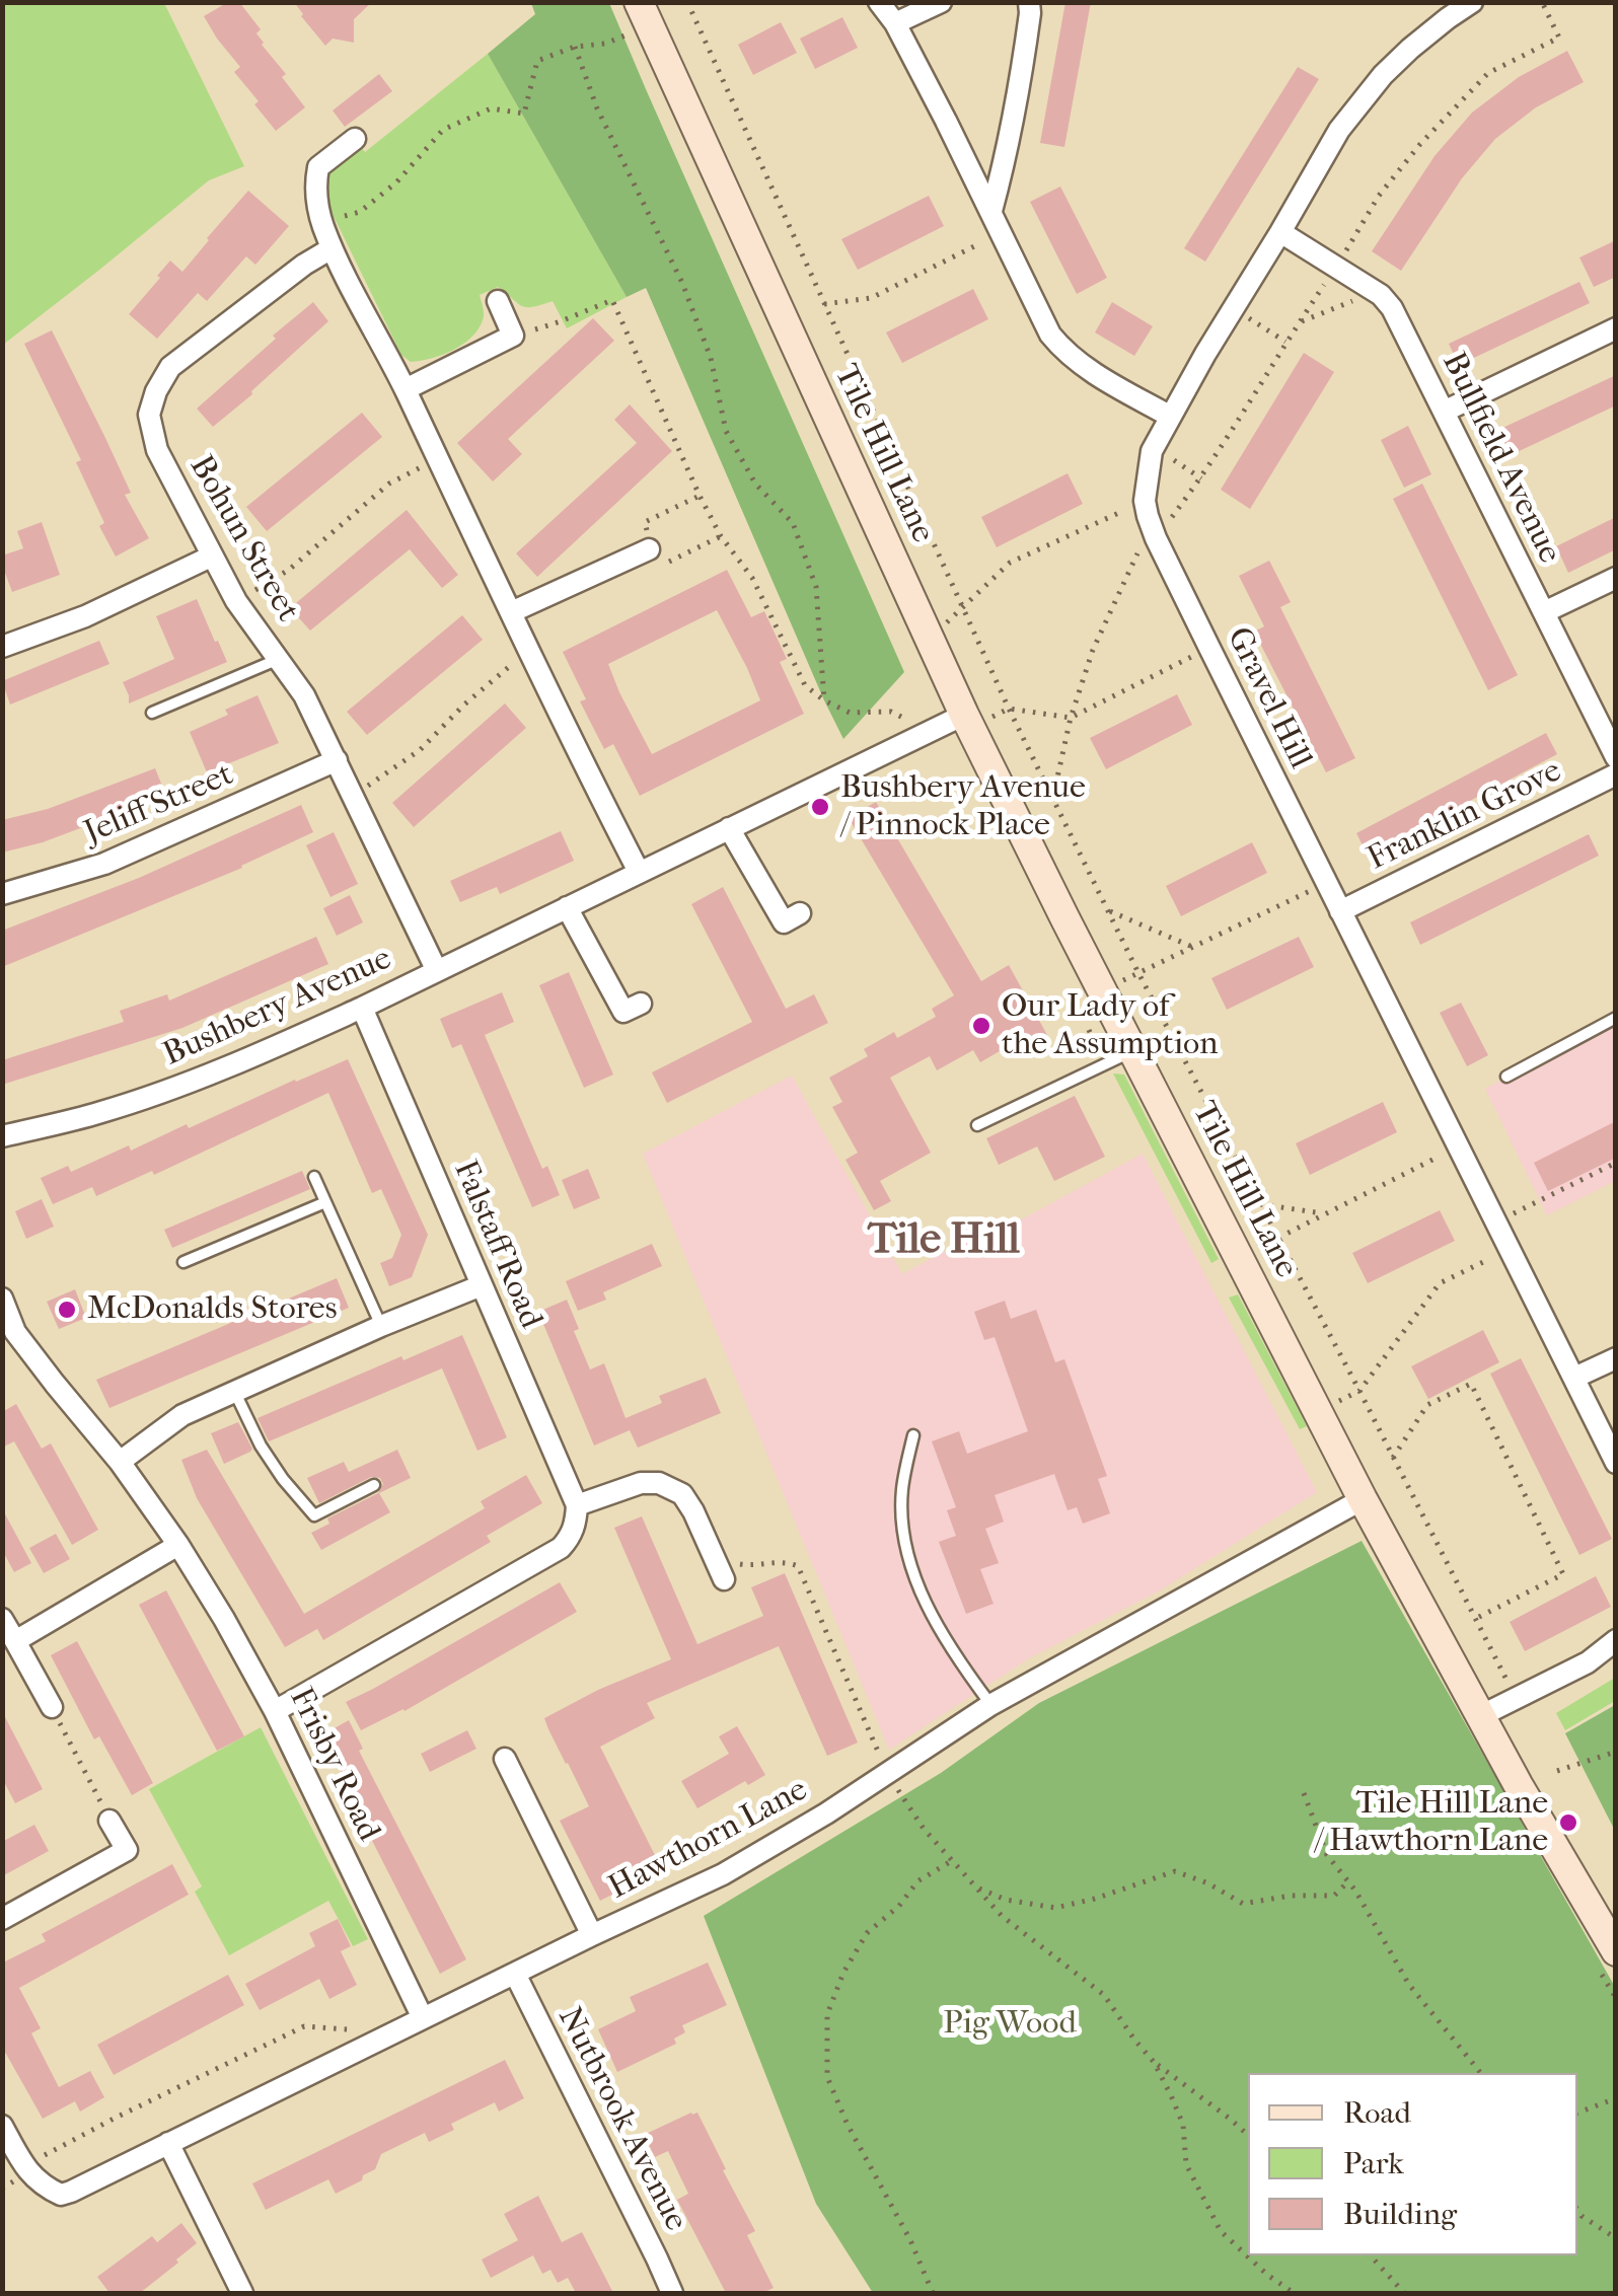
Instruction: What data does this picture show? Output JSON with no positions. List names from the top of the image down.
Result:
{
  "streets": {
    "main road": ["Tile Hill Lane"],
    "street": [
      "Bullfield Avenue",
      "Bohun Street",
      "Gravel Hill",
      "Jeliff Street",
      "Franklin Grove",
      "Bushbery Avenue",
      "Falstaff Road",
      "Frisby Road",
      "Hawthorn Lane",
      "Nutbrook Avenue"
    ]
  },
  "crossings": [
    ["Tile Hill Lane", "Bushbery Avenue"],
    ["Tile Hill Lane", "Hawthorn Lane"],
    ["Bullfield Avenue", "Gravel Hill"],
    ["Bohun Street", "Jeliff Street"],
    ["Bohun Street", "Bushbery Avenue"],
    ["Gravel Hill", "Franklin Grove"],
    ["Bushbery Avenue", "Falstaff Road"],
    ["Frisby Road", "Hawthorn Lane"],
    ["Hawthorn Lane", "Nutbrook Avenue"]
  ],
  "districts": ["Tile Hill"],
  "parks": ["Pig Wood"],
  "places": [
    "Bushbery Avenue / Pinnock Place",
    "Our Lady of the Assumption",
    "McDonalds Stores",
    "Tile Hill Lane / Hawthorn Lane"
  ],
  "legend": ["Road", "Park", "Building"]
}
